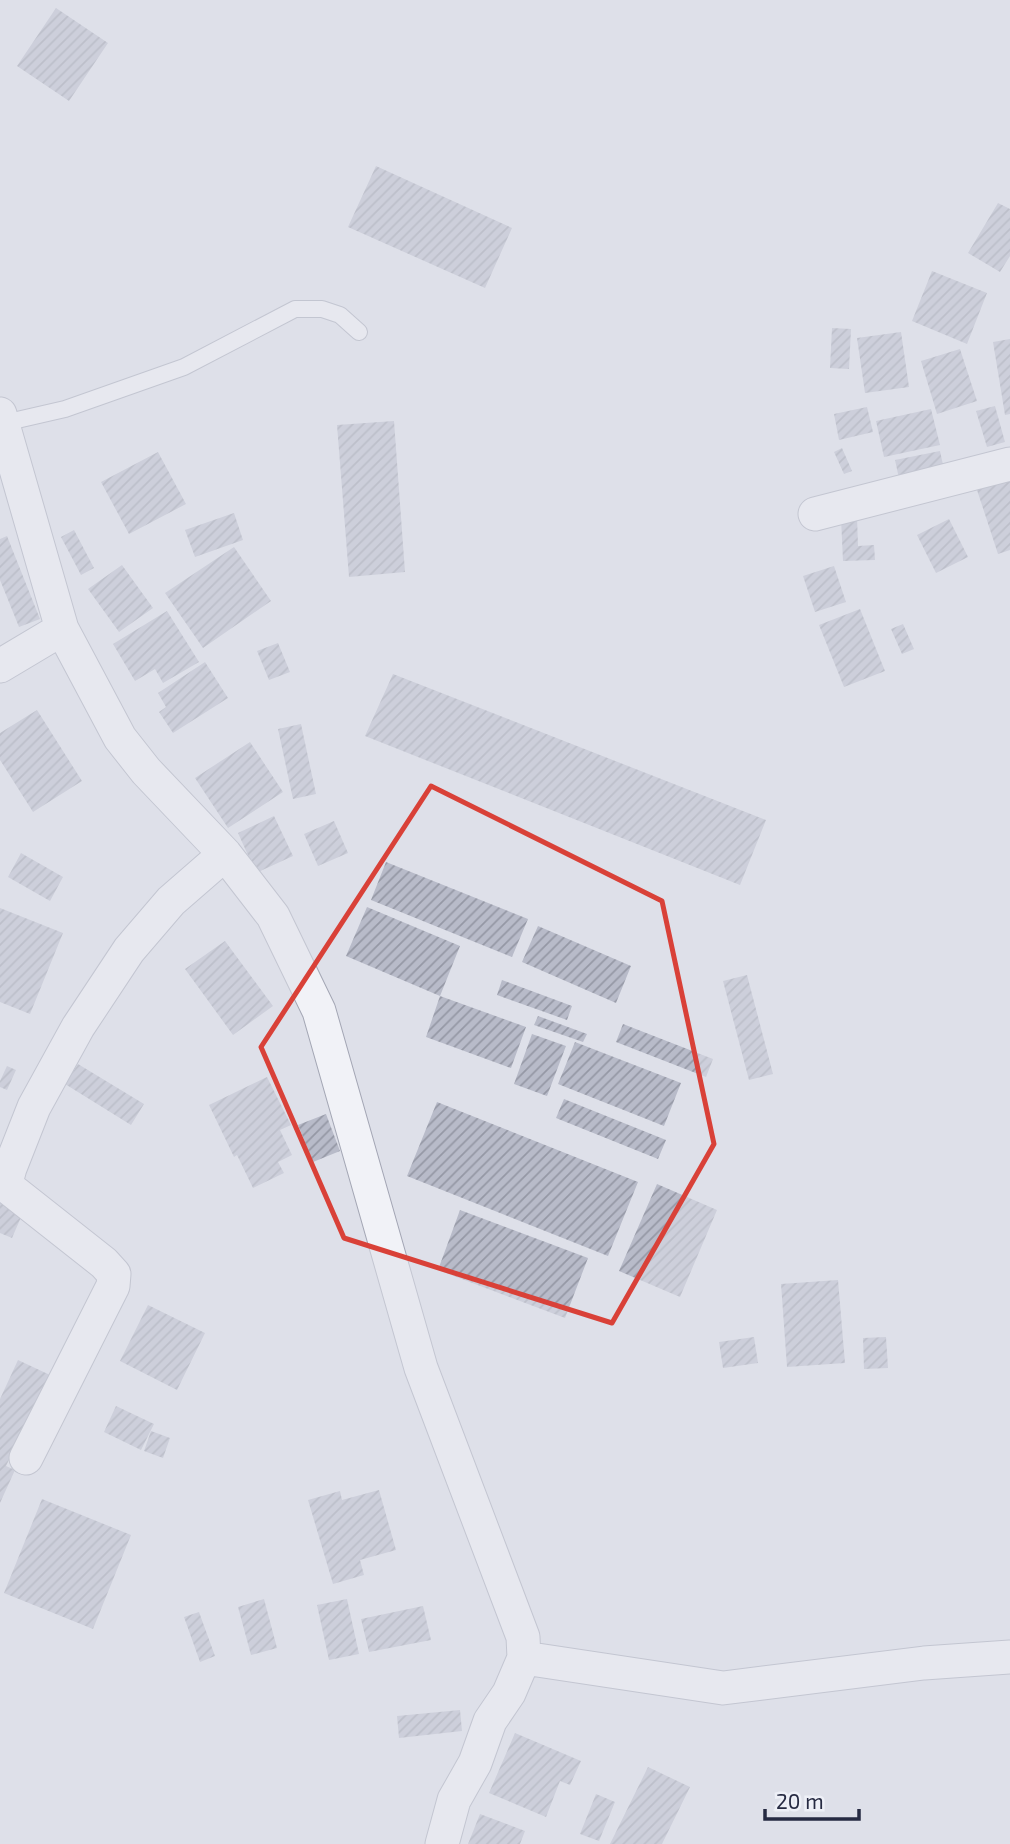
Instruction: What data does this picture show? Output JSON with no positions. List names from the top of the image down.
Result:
{
  "scale_bar": "20 m"
}
